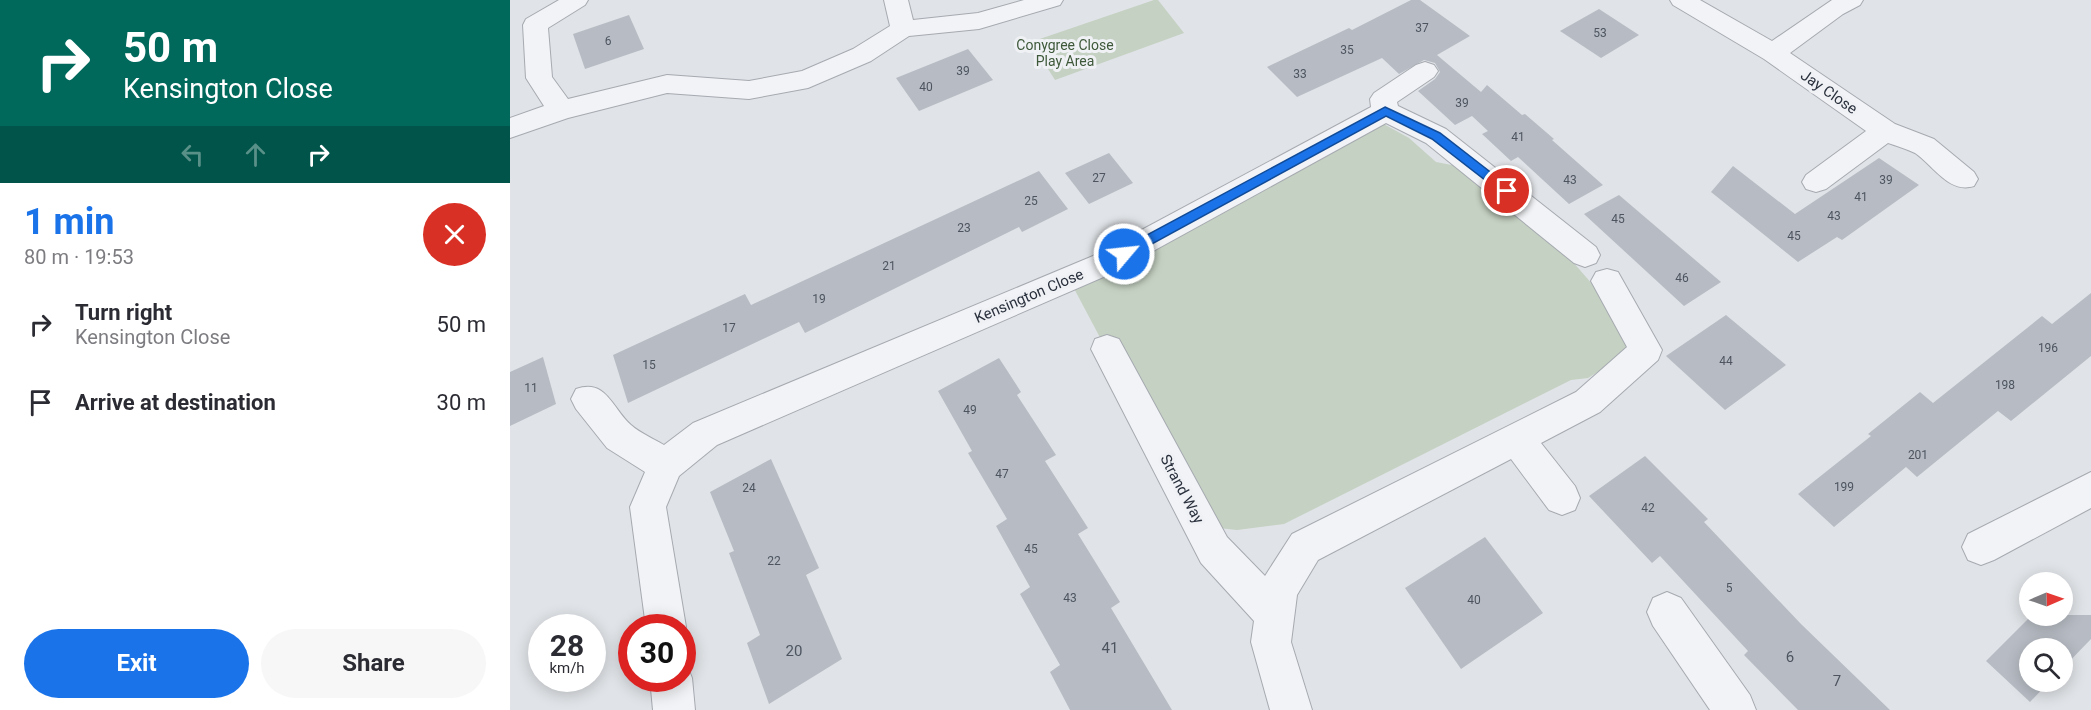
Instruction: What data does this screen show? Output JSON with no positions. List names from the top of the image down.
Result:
{
  "streets": {
    "street": ["Jay Close", "Kensington Close", "Strand Way"]
  },
  "parks": ["Conygree Close Play Area"],
  "house_numbers": [
    "37",
    "53",
    "6",
    "35",
    "39",
    "33",
    "40",
    "39",
    "41",
    "27",
    "43",
    "39",
    "41",
    "25",
    "43",
    "45",
    "23",
    "45",
    "21",
    "46",
    "19",
    "17",
    "196",
    "44",
    "15",
    "198",
    "11",
    "49",
    "201",
    "47",
    "199",
    "24",
    "42",
    "45",
    "22",
    "5",
    "43",
    "40",
    "41",
    "20",
    "6",
    "7"
  ],
  "north": "right",
  "page": {
    "turn": ["50 m", "Kensington Close"],
    "heading": ["1 min", "80 m · 19:53"],
    "list": [
      {
        "name": "Turn right",
        "note": "Kensington Close",
        "value": "50 m"
      },
      {
        "name": "Arrive at destination",
        "value": "30 m"
      }
    ],
    "speed": "28 km/h",
    "limit": "30",
    "buttons": ["Exit", "Share"]
  }
}
